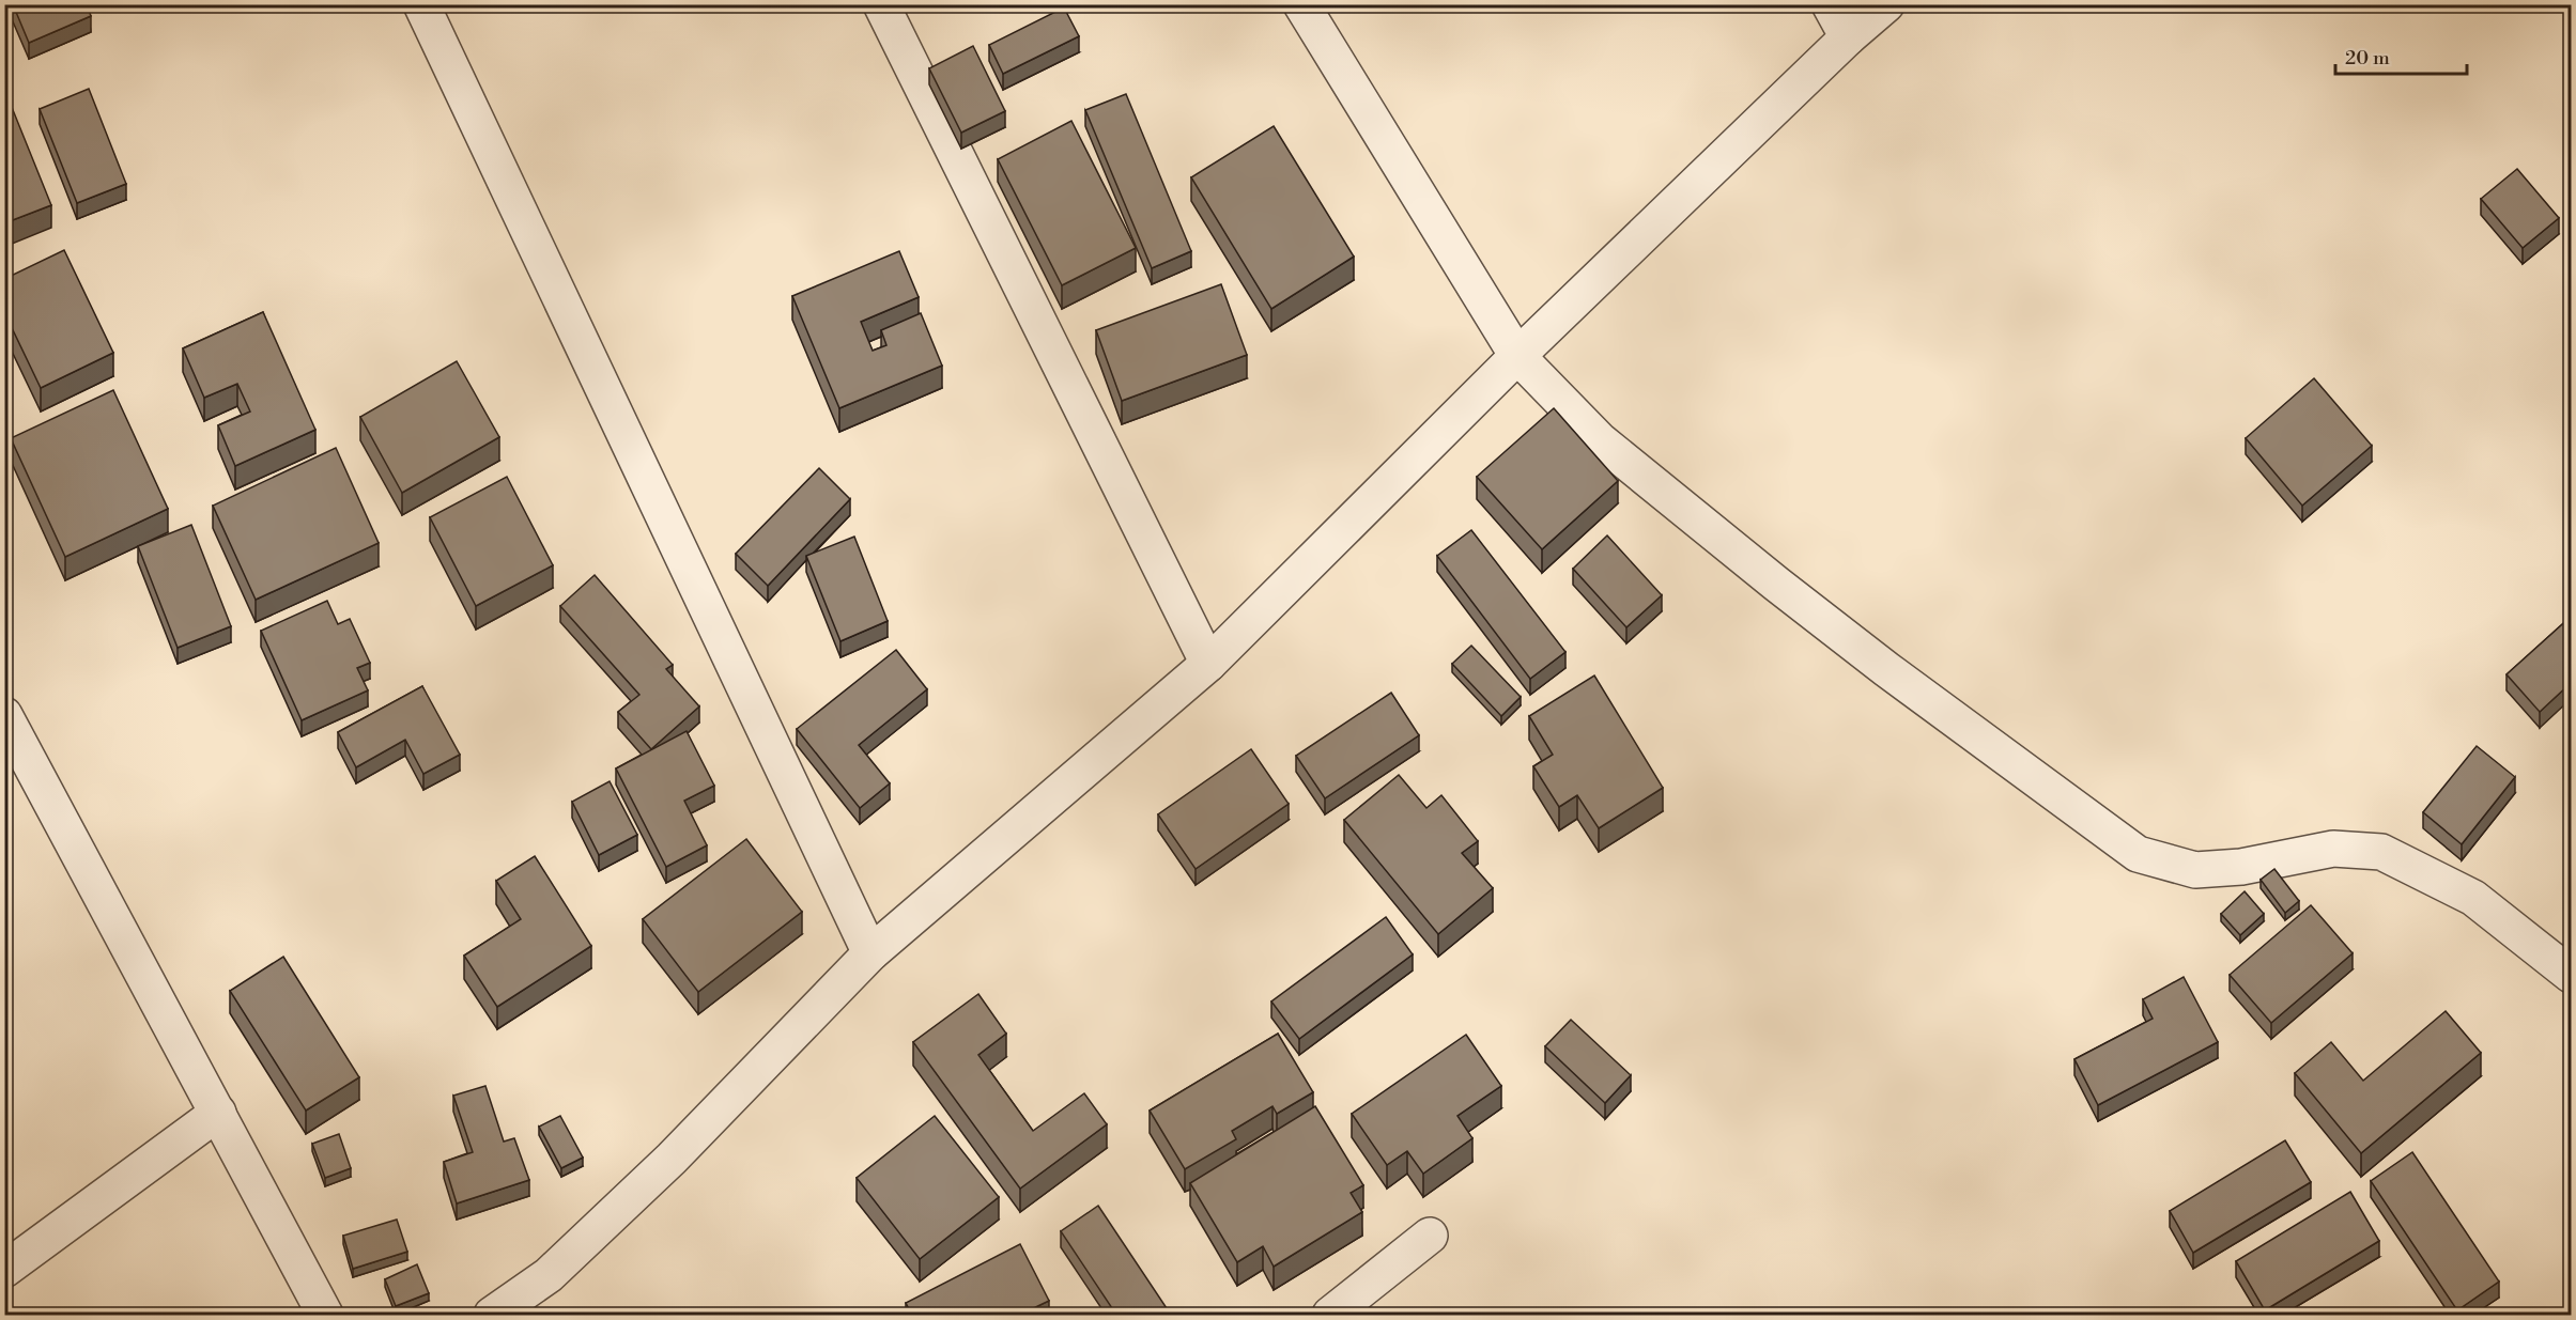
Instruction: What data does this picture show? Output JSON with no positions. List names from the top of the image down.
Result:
{
  "scale_bar": "20 m"
}
